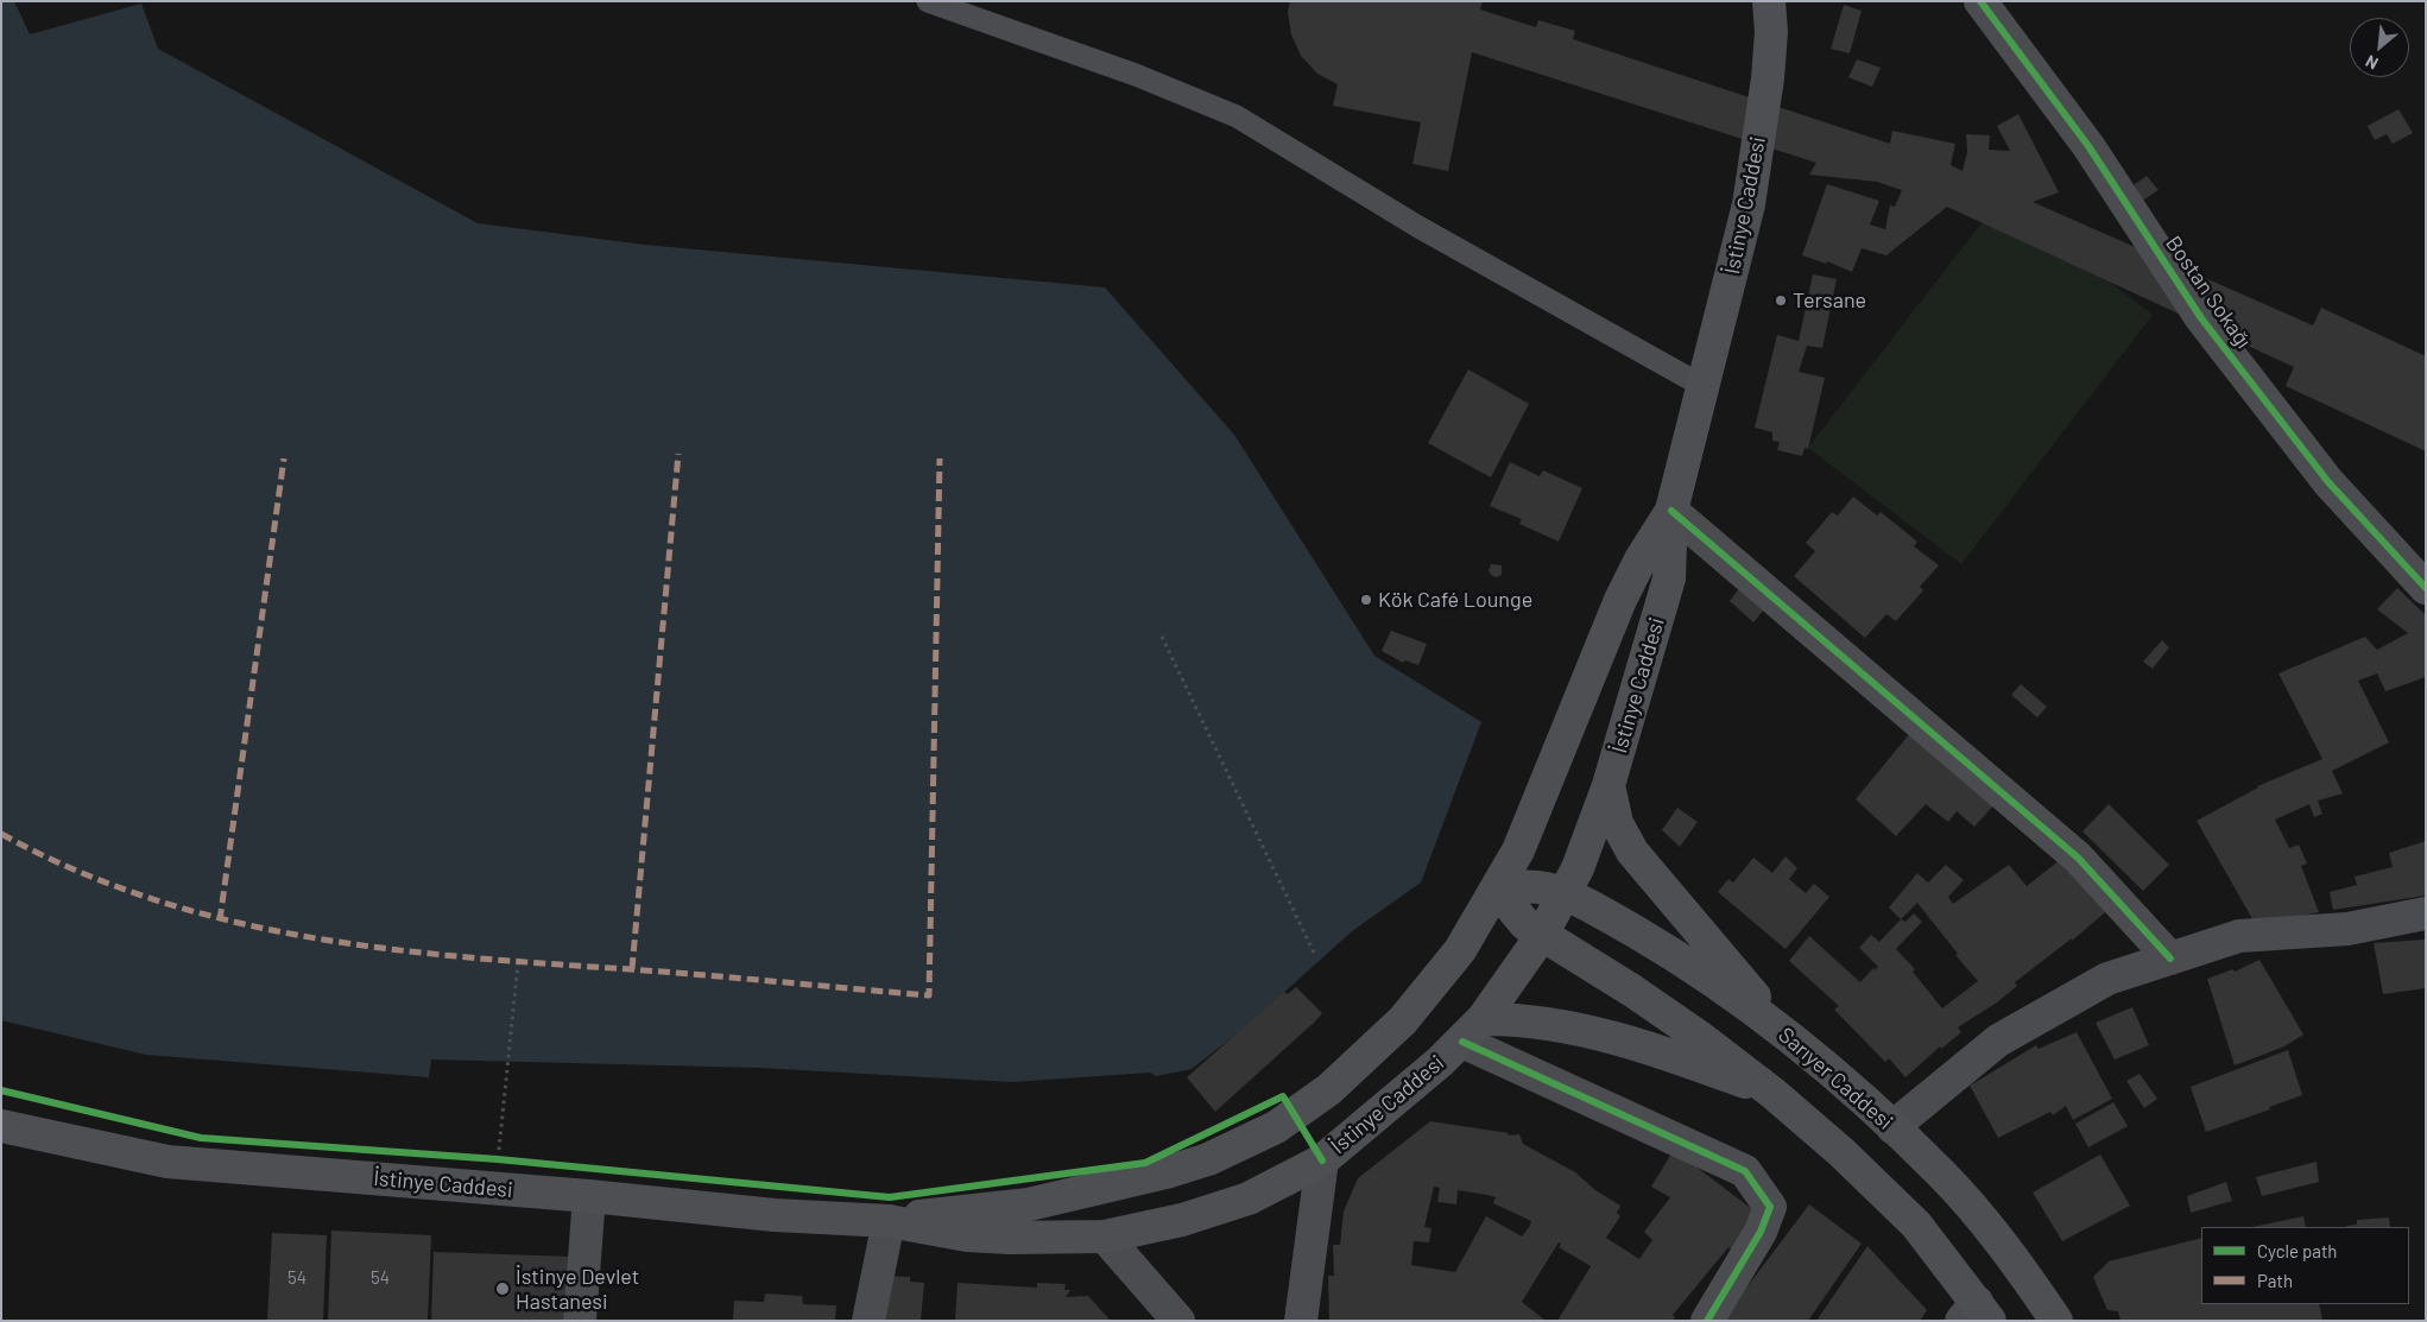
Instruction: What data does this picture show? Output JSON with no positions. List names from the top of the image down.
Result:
{
  "streets": {
    "main road": ["İstinye Caddesi", "Sarıyer Caddesi"],
    "street": ["Bostan Sokağı"]
  },
  "crossings": [
    ["İstinye Caddesi", "Sarıyer Caddesi"]
  ],
  "places": ["Tersane", "Kök Café Lounge", "İstinye Devlet Hastanesi"],
  "house_numbers": ["54", "54"],
  "legend": ["Cycle path", "Path"],
  "north": "bottom left"
}
